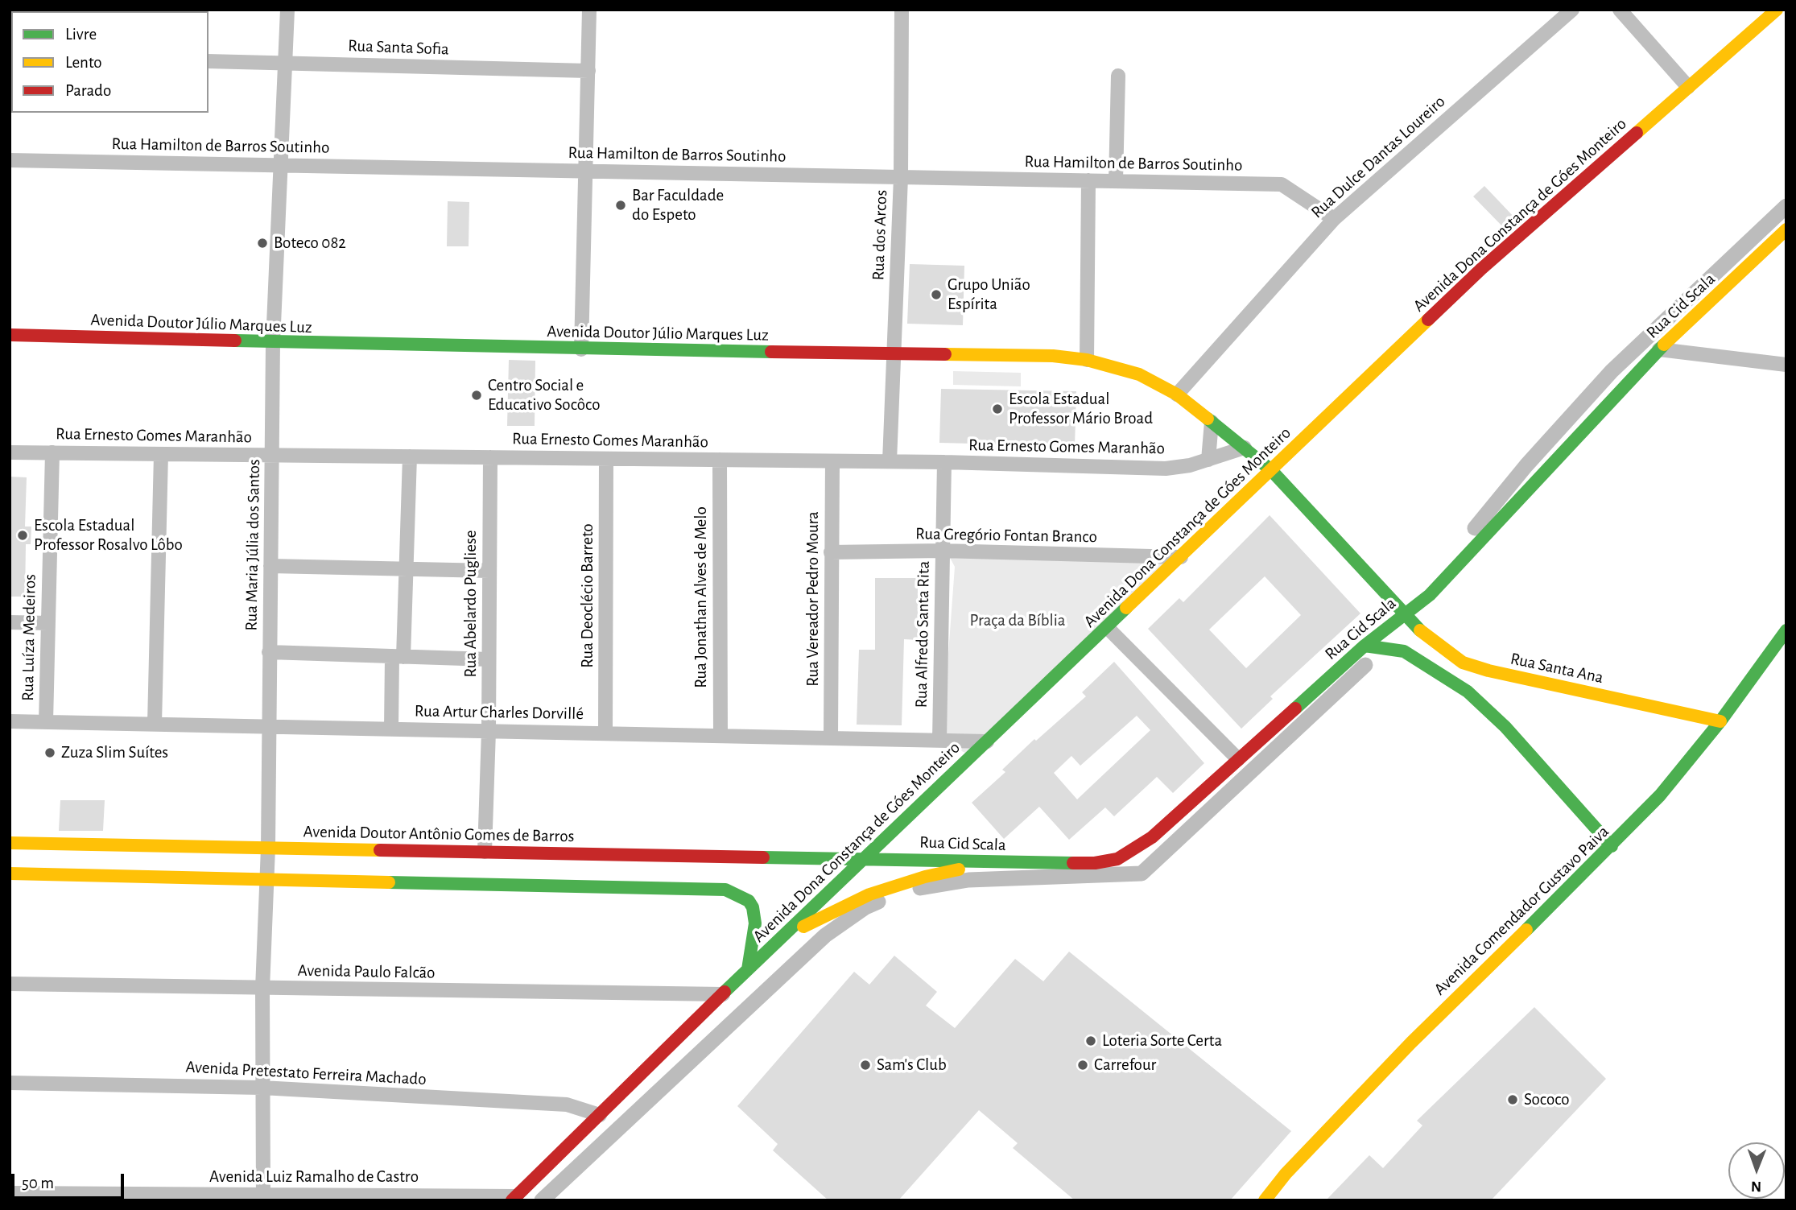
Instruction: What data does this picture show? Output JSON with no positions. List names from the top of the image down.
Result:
{
  "streets": {
    "main road": [
      "Avenida Dona Constança de Góes Monteiro",
      "Rua Cid Scala",
      "Avenida Doutor Júlio Marques Luz",
      "Rua Santa Ana",
      "Avenida Doutor Antônio Gomes de Barros",
      "Avenida Comendador Gustavo Paiva"
    ],
    "street": [
      "Rua Santa Sofia",
      "Rua Hamilton de Barros Soutinho",
      "Rua Dulce Dantas Loureiro",
      "Rua dos Arcos",
      "Rua Ernesto Gomes Maranhão",
      "Rua Gregório Fontan Branco",
      "Rua Maria Júlia dos Santos",
      "Rua Deoclécio Barreto",
      "Rua Jonathan Alves de Melo",
      "Rua Vereador Pedro Moura",
      "Rua Abelardo Pugliese",
      "Rua Alfredo Santa Rita",
      "Rua Luíza Medeiros",
      "Rua Artur Charles Dorvillé",
      "Avenida Paulo Falcão",
      "Avenida Pretestato Ferreira Machado",
      "Avenida Luiz Ramalho de Castro"
    ]
  },
  "crossings": [
    ["Rua Santa Sofia", "Rua Maria Júlia dos Santos"],
    ["Rua Hamilton de Barros Soutinho", "Rua Dulce Dantas Loureiro"],
    ["Rua Hamilton de Barros Soutinho", "Rua dos Arcos"],
    ["Rua Hamilton de Barros Soutinho", "Rua Maria Júlia dos Santos"],
    ["Rua Dulce Dantas Loureiro", "Avenida Doutor Júlio Marques Luz"],
    ["Avenida Dona Constança de Góes Monteiro", "Rua Cid Scala"],
    ["Avenida Dona Constança de Góes Monteiro", "Avenida Doutor Júlio Marques Luz"],
    ["Avenida Dona Constança de Góes Monteiro", "Rua Gregório Fontan Branco"],
    ["Avenida Dona Constança de Góes Monteiro", "Rua Santa Ana"],
    ["Avenida Dona Constança de Góes Monteiro", "Rua Artur Charles Dorvillé"],
    ["Avenida Dona Constança de Góes Monteiro", "Avenida Doutor Antônio Gomes de Barros"],
    ["Avenida Dona Constança de Góes Monteiro", "Avenida Paulo Falcão"],
    ["Avenida Dona Constança de Góes Monteiro", "Avenida Pretestato Ferreira Machado"],
    ["Avenida Dona Constança de Góes Monteiro", "Avenida Luiz Ramalho de Castro"],
    ["Rua dos Arcos", "Avenida Doutor Júlio Marques Luz"],
    ["Rua dos Arcos", "Rua Ernesto Gomes Maranhão"],
    ["Rua Cid Scala", "Rua Santa Ana"],
    ["Rua Cid Scala", "Avenida Doutor Antônio Gomes de Barros"],
    ["Avenida Doutor Júlio Marques Luz", "Rua Ernesto Gomes Maranhão"],
    ["Avenida Doutor Júlio Marques Luz", "Rua Maria Júlia dos Santos"],
    ["Avenida Doutor Júlio Marques Luz", "Rua Santa Ana"],
    ["Rua Ernesto Gomes Maranhão", "Rua Maria Júlia dos Santos"],
    ["Rua Ernesto Gomes Maranhão", "Rua Deoclécio Barreto"],
    ["Rua Ernesto Gomes Maranhão", "Rua Jonathan Alves de Melo"],
    ["Rua Ernesto Gomes Maranhão", "Rua Vereador Pedro Moura"],
    ["Rua Ernesto Gomes Maranhão", "Rua Abelardo Pugliese"],
    ["Rua Ernesto Gomes Maranhão", "Rua Alfredo Santa Rita"],
    ["Rua Ernesto Gomes Maranhão", "Rua Luíza Medeiros"],
    ["Rua Gregório Fontan Branco", "Rua Vereador Pedro Moura"],
    ["Rua Gregório Fontan Branco", "Rua Alfredo Santa Rita"],
    ["Rua Maria Júlia dos Santos", "Rua Artur Charles Dorvillé"],
    ["Rua Maria Júlia dos Santos", "Avenida Doutor Antônio Gomes de Barros"],
    ["Rua Deoclécio Barreto", "Rua Artur Charles Dorvillé"],
    ["Rua Jonathan Alves de Melo", "Rua Artur Charles Dorvillé"],
    ["Rua Vereador Pedro Moura", "Rua Artur Charles Dorvillé"],
    ["Rua Abelardo Pugliese", "Rua Artur Charles Dorvillé"],
    ["Rua Abelardo Pugliese", "Avenida Doutor Antônio Gomes de Barros"],
    ["Rua Alfredo Santa Rita", "Rua Artur Charles Dorvillé"],
    ["Rua Luíza Medeiros", "Rua Artur Charles Dorvillé"],
    ["Rua Santa Ana", "Avenida Comendador Gustavo Paiva"]
  ],
  "parks": ["Praça da Bíblia"],
  "places": [
    "Bar Faculdade do Espeto",
    "Boteco 082",
    "Grupo União Espírita",
    "Centro Social e Educativo Socôco",
    "Escola Estadual Professor Mário Broad",
    "Escola Estadual Professor Rosalvo Lôbo",
    "Zuza Slim Suítes",
    "Loteria Sorte Certa",
    "Sam's Club",
    "Carrefour",
    "Sococo"
  ],
  "legend": ["Livre", "Lento", "Parado"],
  "scale_bar": "50 m",
  "north": "bottom"
}
